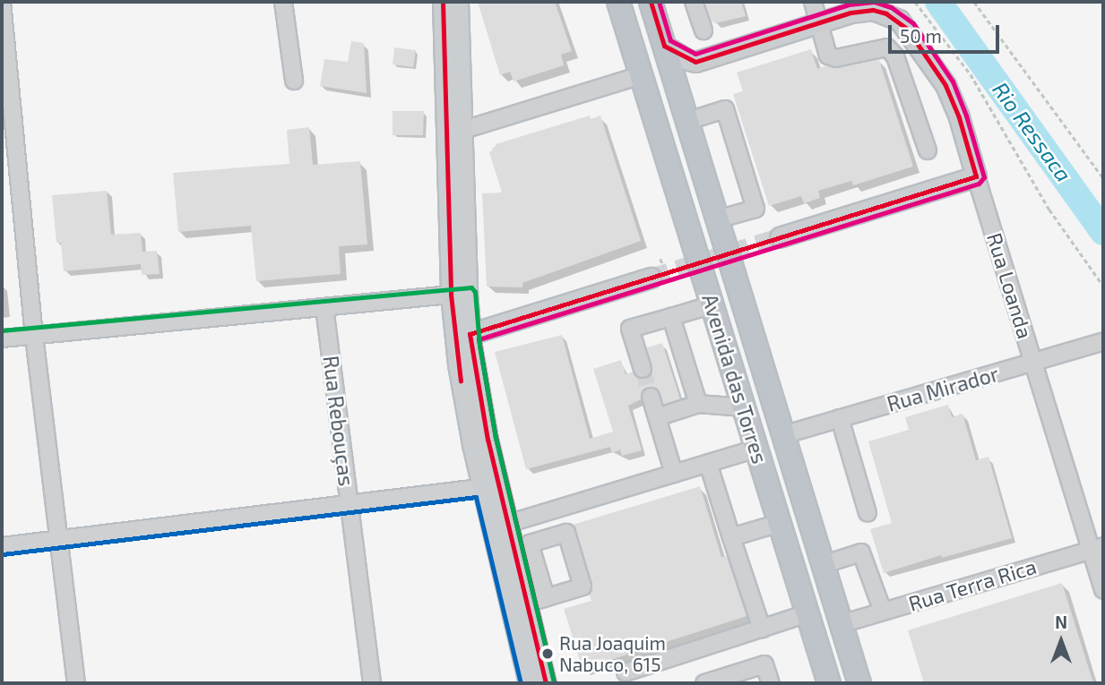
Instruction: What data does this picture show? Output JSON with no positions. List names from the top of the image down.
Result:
{
  "streets": {
    "highway": ["Avenida das Torres"],
    "main road": ["Rua Loanda"],
    "street": ["Rua Mirador", "Rua Rebouças", "Rua Terra Rica"]
  },
  "crossings": [
    ["Rua Loanda", "Rua Mirador"],
    ["Rua Loanda", "Rua Terra Rica"],
    ["Avenida das Torres", "Rua Mirador"],
    ["Avenida das Torres", "Rua Terra Rica"]
  ],
  "water": ["Rio Ressaca"],
  "places": ["Rua Joaquim Nabuco, 615"],
  "scale_bar": "50 m",
  "north": "top"
}
